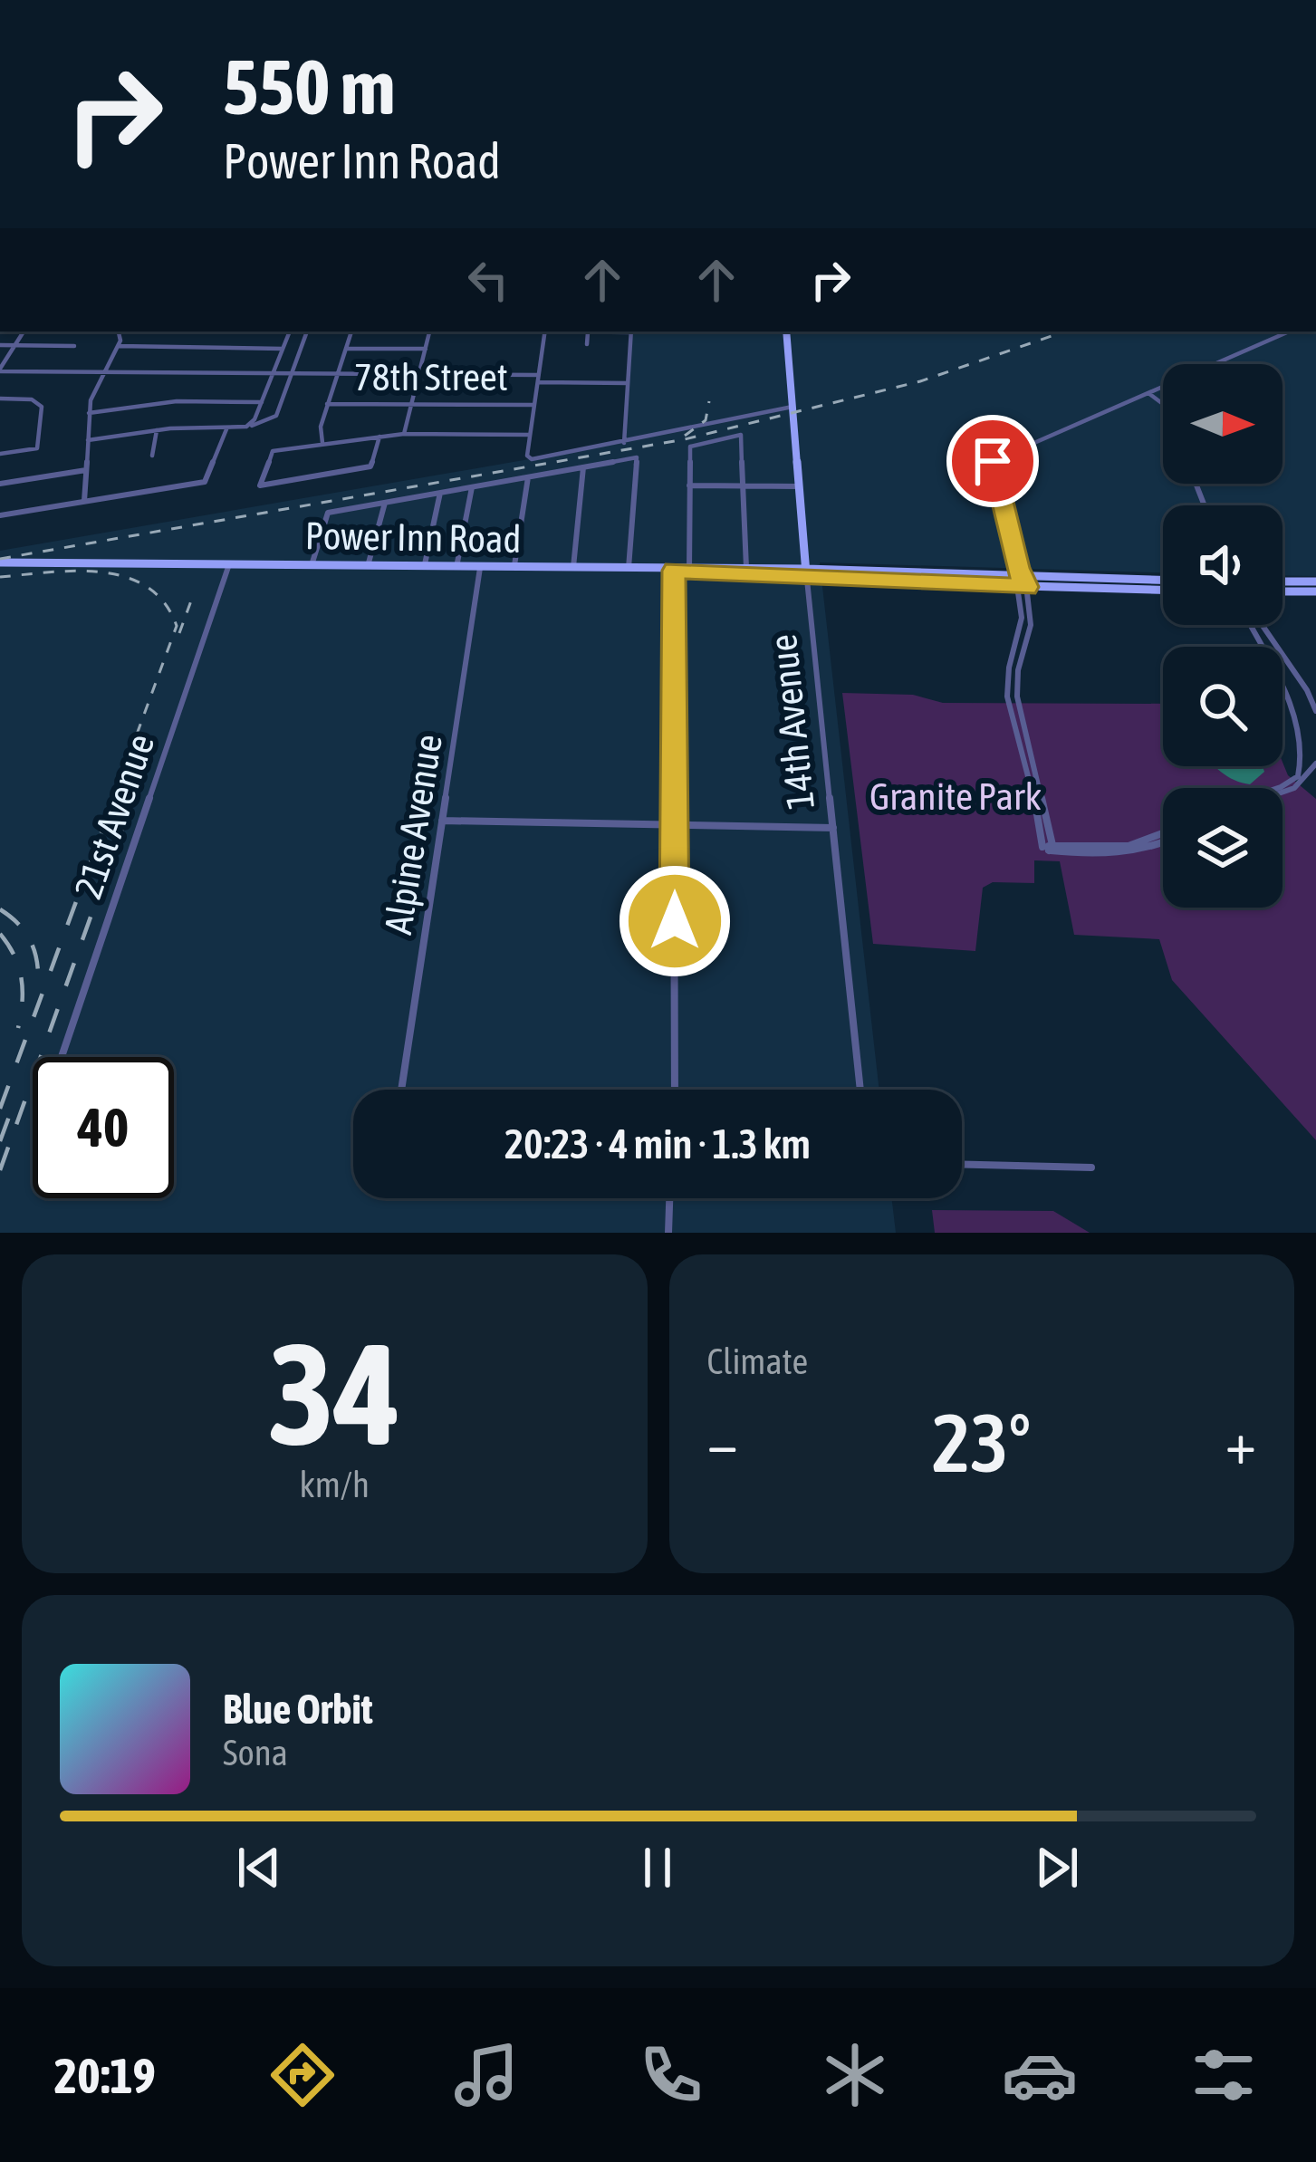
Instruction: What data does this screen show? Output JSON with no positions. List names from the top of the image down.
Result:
{
  "streets": {
    "main road": ["Power Inn Road", "14th Avenue"],
    "street": ["78th Street", "21st Avenue", "Alpine Avenue"]
  },
  "crossings": [
    ["Power Inn Road", "14th Avenue"],
    ["Power Inn Road", "21st Avenue"],
    ["Power Inn Road", "Alpine Avenue"]
  ],
  "parks": ["Granite Park"],
  "north": "right",
  "page": {
    "turn": ["550 m", "Power Inn Road"],
    "limit": "40",
    "trip": "20:23 · 4 min · 1.3 km",
    "tile": [
      ["34", "km/h"],
      "Climate"
    ],
    "heat": ["−", "23°", "+"],
    "song": ["Blue Orbit", "Sona"],
    "tabs": "20:19"
  }
}
